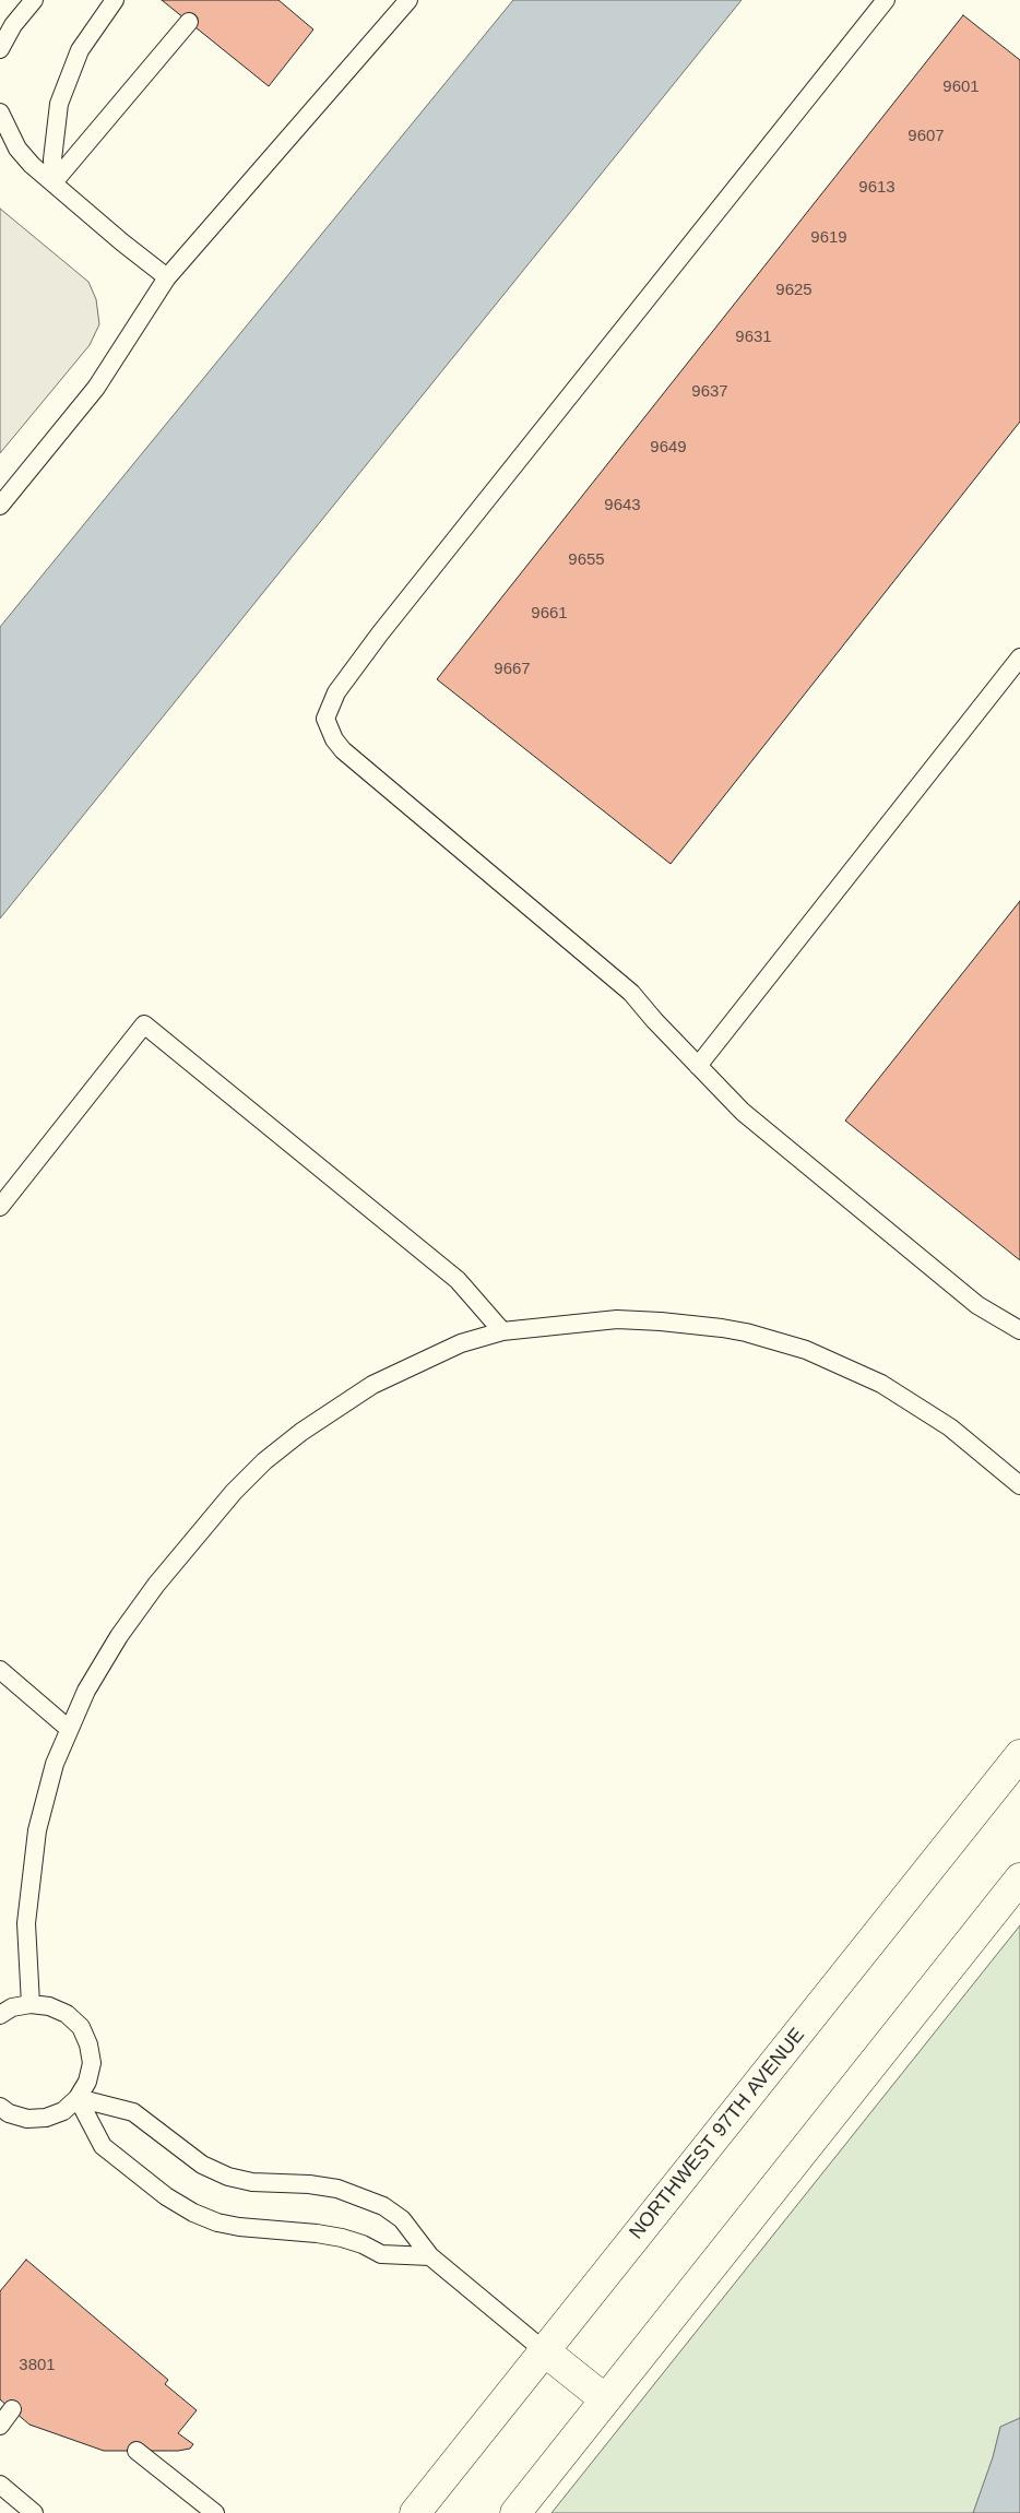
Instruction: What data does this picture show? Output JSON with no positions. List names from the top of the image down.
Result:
{
  "streets": {
    "street": ["NORTHWEST 97TH AVENUE"]
  },
  "house_numbers": [
    "9601",
    "9607",
    "9613",
    "9619",
    "9625",
    "9631",
    "9637",
    "9649",
    "9643",
    "9655",
    "9661",
    "9667",
    "3801"
  ]
}
